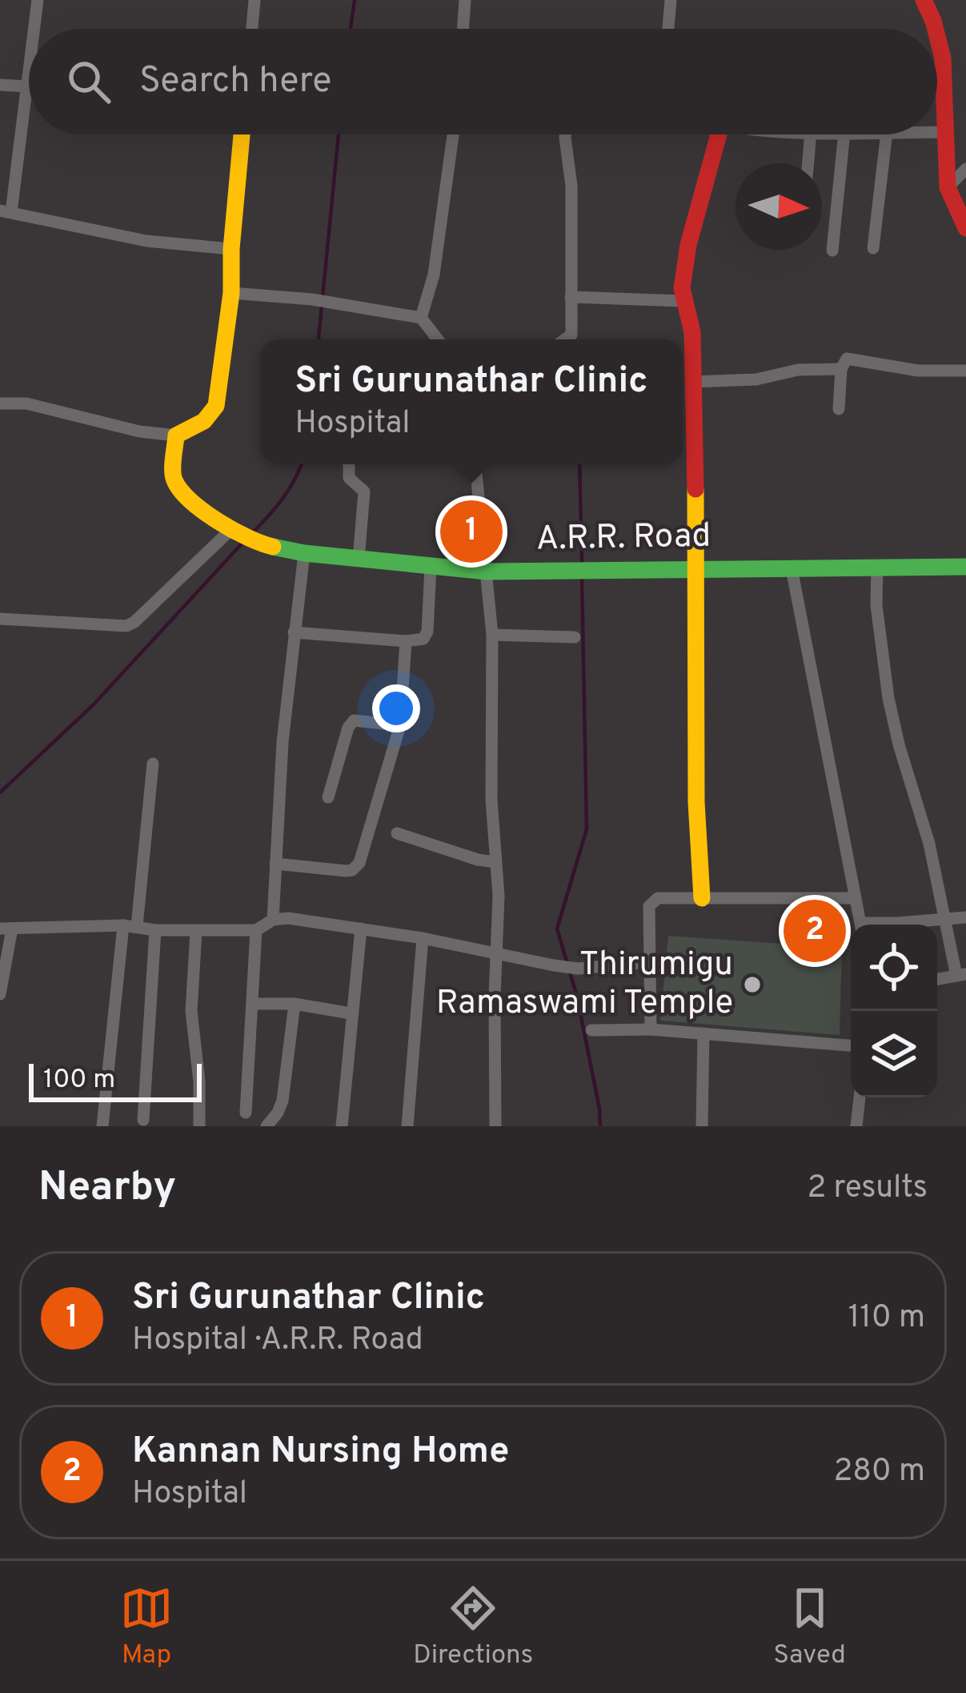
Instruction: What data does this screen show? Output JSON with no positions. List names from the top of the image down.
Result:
{
  "streets": {
    "street": ["A.R.R. Road"]
  },
  "places": ["Thirumigu Ramaswami Temple"],
  "scale_bar": "100 m",
  "north": "right",
  "page": {
    "search": "Search here",
    "popup": ["Sri Gurunathar Clinic", "Hospital"],
    "pins": ["1", "2"],
    "scale": "100 m",
    "heading": ["Nearby", "2 results"],
    "list": [
      {
        "mark": "1",
        "name": "Sri Gurunathar Clinic",
        "note": "Hospital · A.R.R. Road",
        "value": "110 m"
      },
      {
        "mark": "2",
        "name": "Kannan Nursing Home",
        "note": "Hospital",
        "value": "280 m"
      }
    ],
    "nav": ["Map", "Directions", "Saved"]
  }
}
